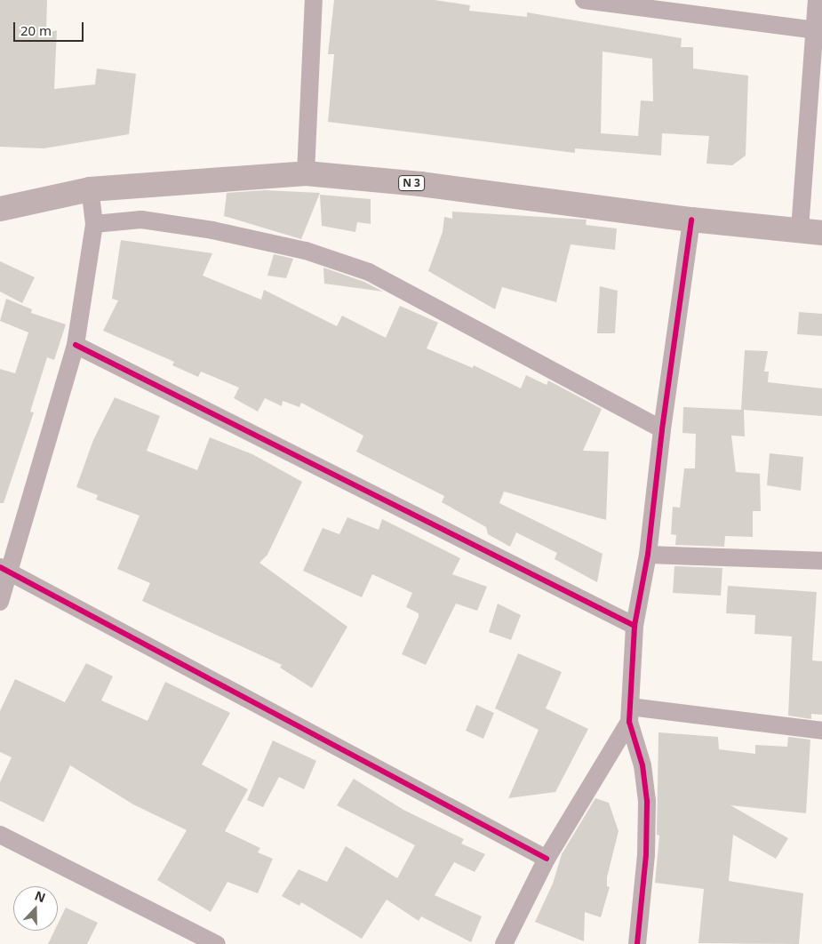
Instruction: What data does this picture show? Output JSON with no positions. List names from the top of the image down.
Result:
{
  "streets": {
    "main road": ["N 3"]
  },
  "scale_bar": "20 m",
  "north": "top"
}
